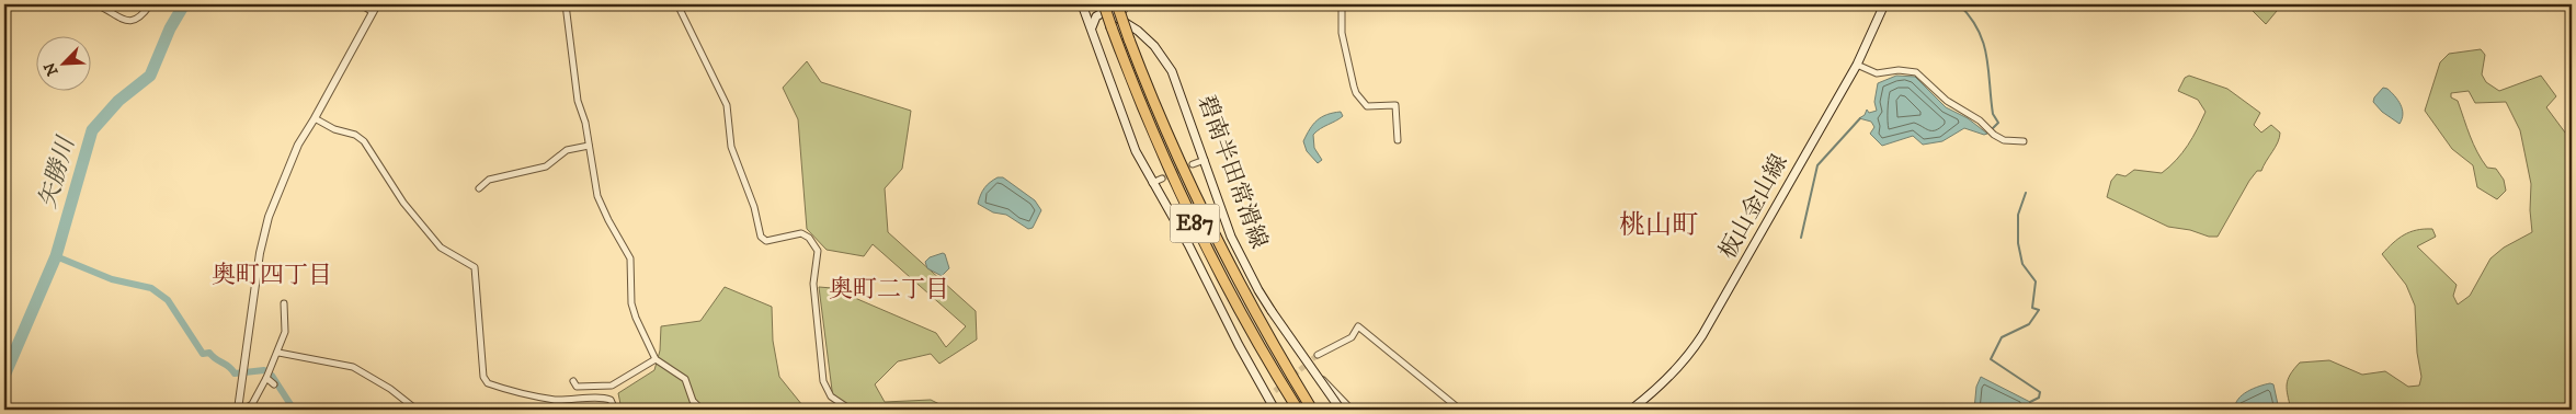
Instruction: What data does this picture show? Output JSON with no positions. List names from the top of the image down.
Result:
{
  "streets": {
    "highway": ["E87"],
    "main road": ["碧南半田常滑線", "板山金山線"]
  },
  "crossings": [
    ["碧南半田常滑線", "E87"]
  ],
  "districts": ["桃山町", "奥町四丁目", "奥町二丁目"],
  "water": ["矢勝川"],
  "north": "bottom left"
}
